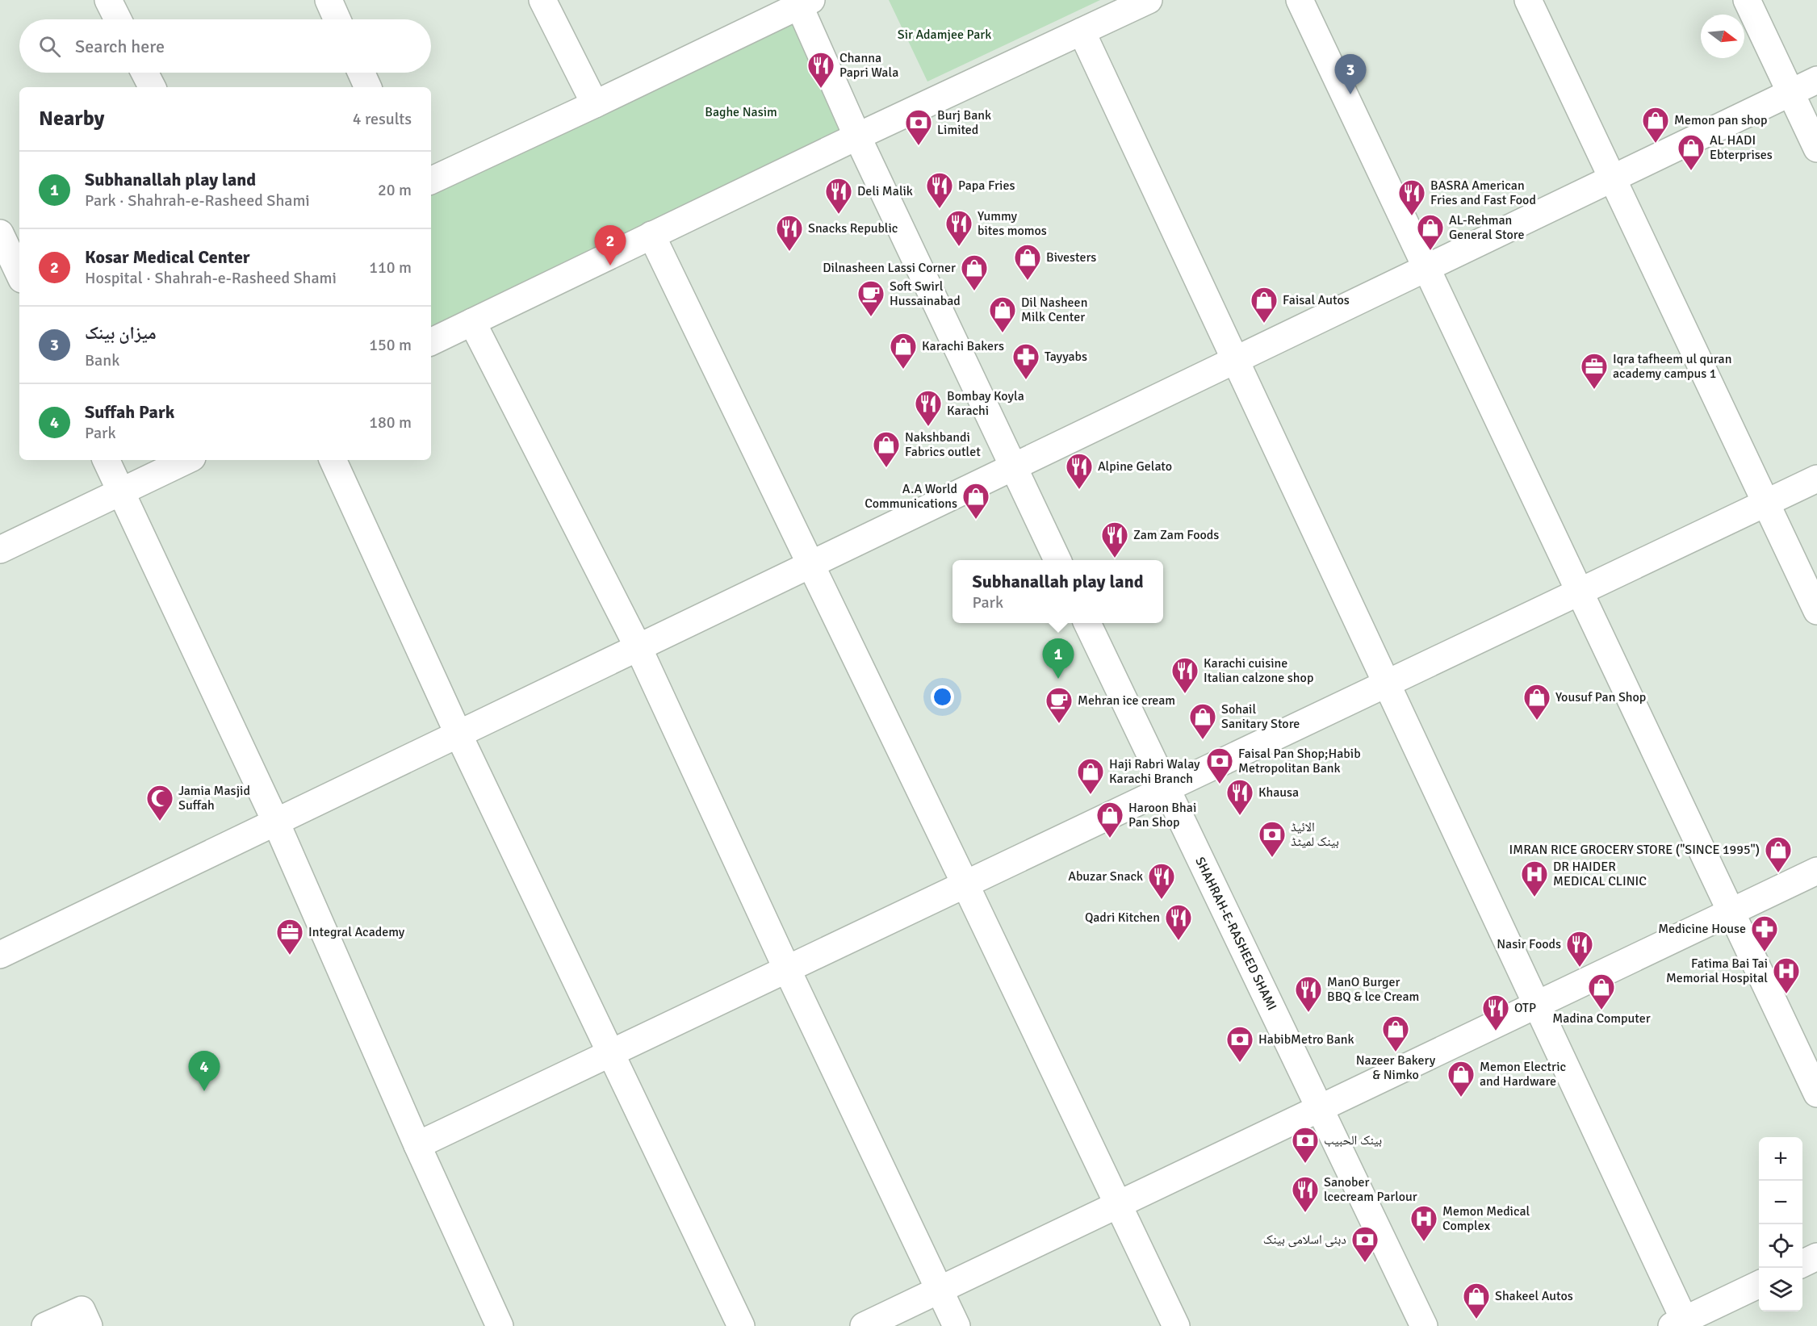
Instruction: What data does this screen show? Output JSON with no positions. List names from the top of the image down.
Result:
{
  "streets": {
    "street": ["SHAHRAH-E-RASHEED SHAMI"]
  },
  "parks": ["Sir Adamjee Park", "Baghe Nasim"],
  "places": {
    "restaurant": [
      "Channa Papri Wala",
      "Papa Fries",
      "Deli Malik",
      "BASRA American Fries and Fast Food",
      "Yummy bites momos",
      "Snacks Republic",
      "Bombay Koyla Karachi",
      "Alpine Gelato",
      "Zam Zam Foods",
      "Karachi cuisine Italian calzone shop",
      "Khausa",
      "Abuzar Snack",
      "Qadri Kitchen",
      "Nasir Foods",
      "ManO Burger BBQ & lce Cream",
      "OTP",
      "Sanober lcecream Parlour"
    ],
    "shop": [
      "Memon pan shop",
      "AL HADI Ebterprises",
      "AL-Rehman General Store",
      "Bivesters",
      "Dilnasheen Lassi Corner",
      "Faisal Autos",
      "Dil Nasheen Milk Center",
      "Karachi Bakers",
      "Nakshbandi Fabrics outlet",
      "A.A World Communications",
      "Yousuf Pan Shop",
      "Sohail Sanitary Store",
      "Haji Rabri Walay Karachi Branch",
      "Haroon Bhai Pan Shop",
      "IMRAN RICE GROCERY STORE (\"SINCE 1995\")",
      "Madina Computer",
      "Nazeer Bakery & Nimko",
      "Memon Electric and Hardware",
      "Shakeel Autos"
    ],
    "bank": [
      "Burj Bank Limited",
      "Faisal Pan Shop;Habib Metropolitan Bank",
      "الائیڈ بینک لمیٹڈ",
      "HabibMetro Bank",
      "بينک الحبيب",
      "دبئی اسلامی بینک"
    ],
    "cafe": ["Soft Swirl Hussainabad", "Mehran ice cream"],
    "pharmacy": ["Tayyabs", "Medicine House"],
    "office": ["Iqra tafheem ul quran academy campus 1", "Integral Academy"],
    "mosque": ["Jamia Masjid Suffah"],
    "hospital": ["DR HAIDER MEDICAL CLINIC", "Fatima Bai Tai Memorial Hospital", "Memon Medical Complex"]
  },
  "north": "right",
  "page": {
    "search": "Search here",
    "pins": [
      "3",
      "2",
      "1",
      "4"
    ],
    "heading": ["Nearby", "4 results"],
    "list": [
      {
        "mark": "1",
        "name": "Subhanallah play land",
        "note": "Park · Shahrah-e-Rasheed Shami",
        "value": "20 m"
      },
      {
        "mark": "2",
        "name": "Kosar Medical Center",
        "note": "Hospital · Shahrah-e-Rasheed Shami",
        "value": "110 m"
      },
      {
        "mark": "3",
        "name": "میزان بینک",
        "note": "Bank",
        "value": "150 m"
      },
      {
        "mark": "4",
        "name": "Suffah Park",
        "note": "Park",
        "value": "180 m"
      }
    ],
    "popup": ["Subhanallah play land", "Park"],
    "map_buttons": ["+", "−"]
  }
}
